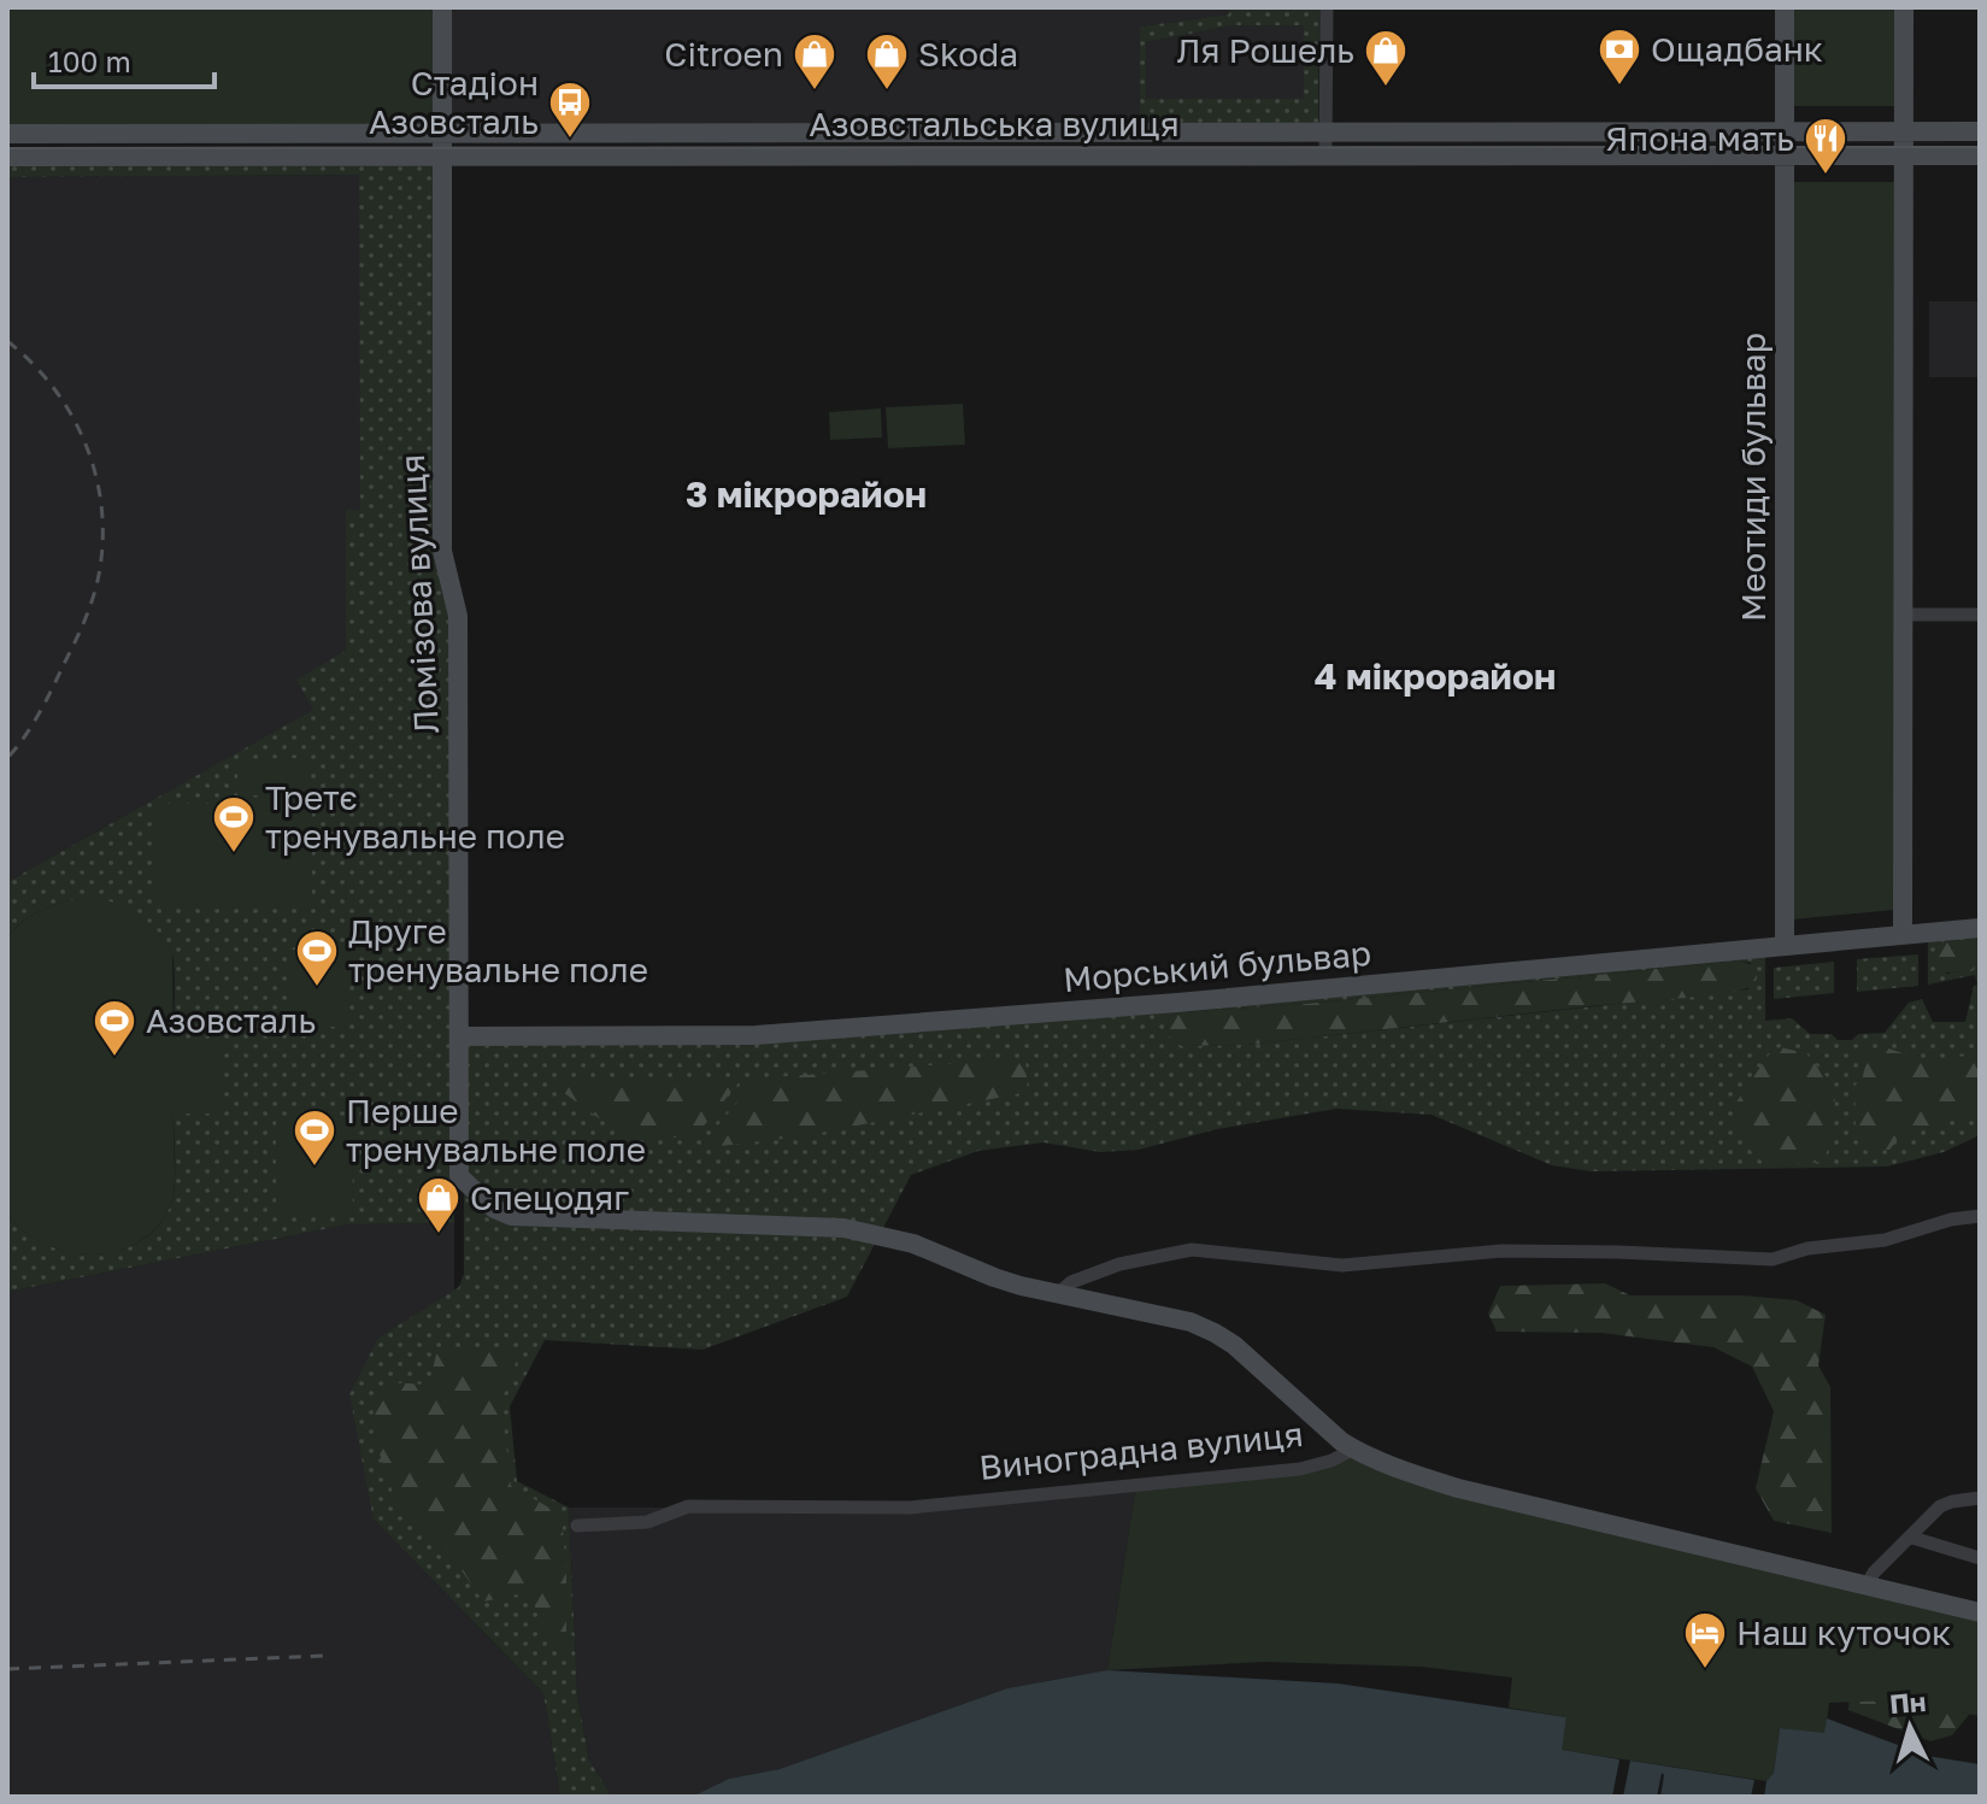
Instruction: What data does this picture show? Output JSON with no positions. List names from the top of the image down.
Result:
{
  "streets": {
    "street": [
      "Азовстальська вулиця",
      "Меотиди бульвар",
      "Ломізова вулиця",
      "Морський бульвар",
      "Виноградна вулиця"
    ]
  },
  "crossings": [
    ["Азовстальська вулиця", "Меотиди бульвар"],
    ["Азовстальська вулиця", "Ломізова вулиця"],
    ["Меотиди бульвар", "Морський бульвар"],
    ["Ломізова вулиця", "Морський бульвар"]
  ],
  "districts": ["3 мікрорайон", "4 мікрорайон"],
  "places": {
    "bank": ["Ощадбанк"],
    "shop": [
      "Ля Рошель",
      "Citroen",
      "Skoda",
      "Спецодяг"
    ],
    "bus stop": ["Стадіон Азовсталь"],
    "restaurant": ["Япона мать"],
    "sports": [
      "Третє тренувальне поле",
      "Друге тренувальне поле",
      "Азовсталь",
      "Перше тренувальне поле"
    ],
    "hotel": ["Наш куточок"]
  },
  "scale_bar": "100 m",
  "north": "top"
}
